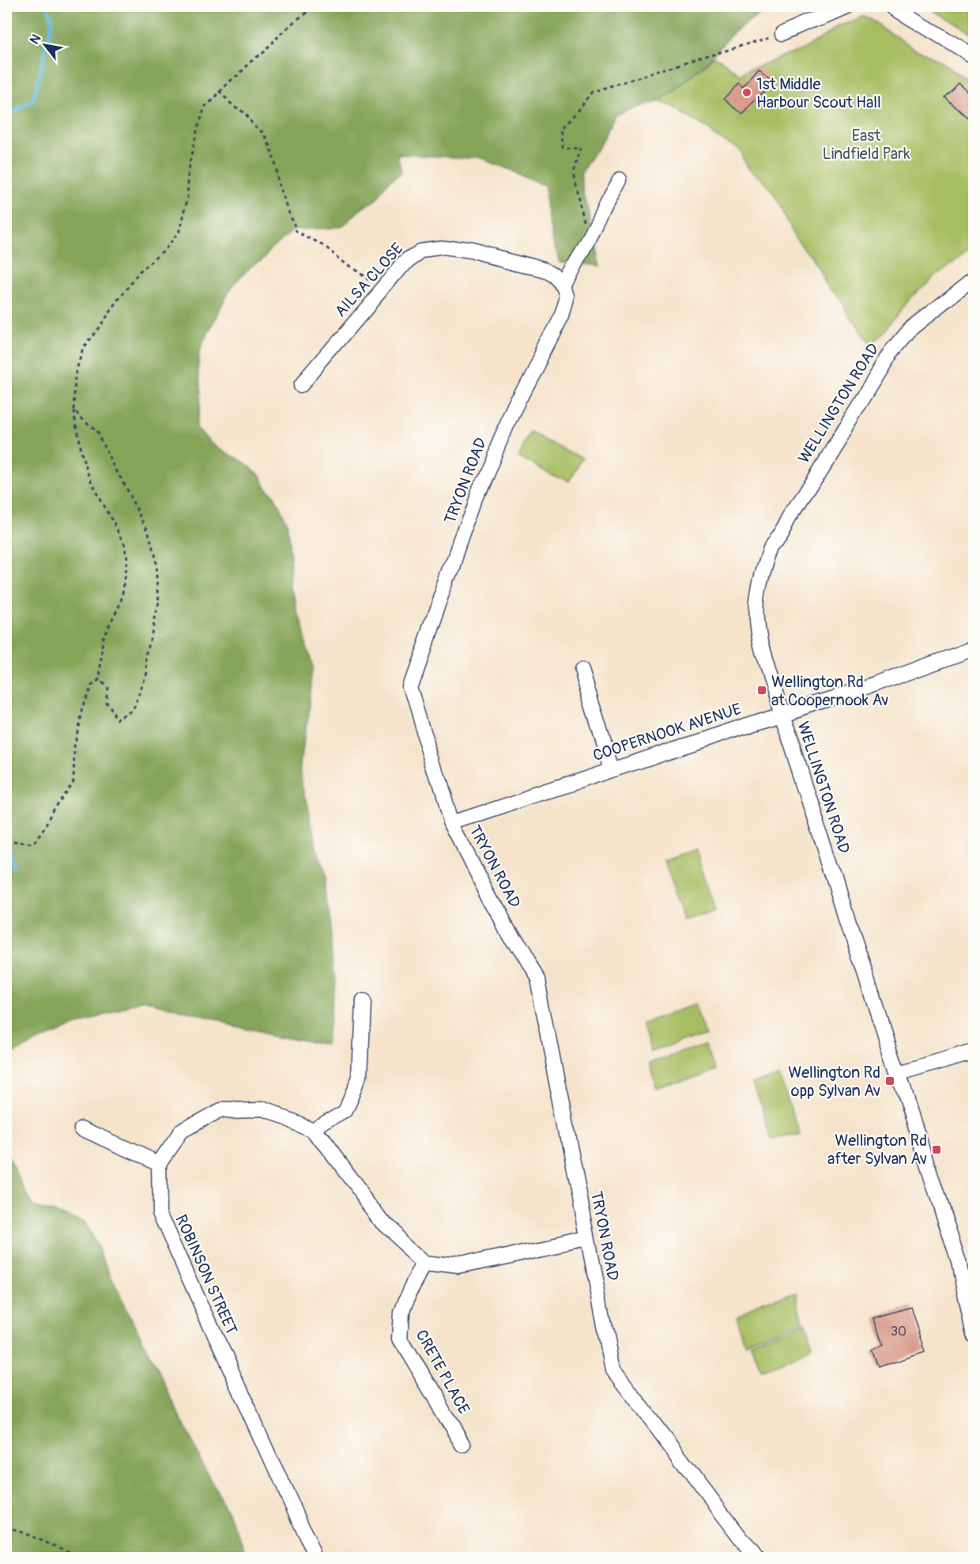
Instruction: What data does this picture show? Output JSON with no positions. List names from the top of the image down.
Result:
{
  "streets": {
    "street": [
      "AILSA CLOSE",
      "WELLINGTON ROAD",
      "TRYON ROAD",
      "COOPERNOOK AVENUE",
      "ROBINSON STREET",
      "CRETE PLACE"
    ]
  },
  "crossings": [
    ["AILSA CLOSE", "TRYON ROAD"],
    ["WELLINGTON ROAD", "COOPERNOOK AVENUE"],
    ["TRYON ROAD", "COOPERNOOK AVENUE"]
  ],
  "parks": ["East Lindfield Park"],
  "places": {
    "other": ["1st Middle Harbour Scout Hall"],
    "transit": ["Wellington Rd at Coopernook Av", "Wellington Rd opp Sylvan Av", "Wellington Rd after Sylvan Av"]
  },
  "house_numbers": ["30"],
  "north": "top left"
}
